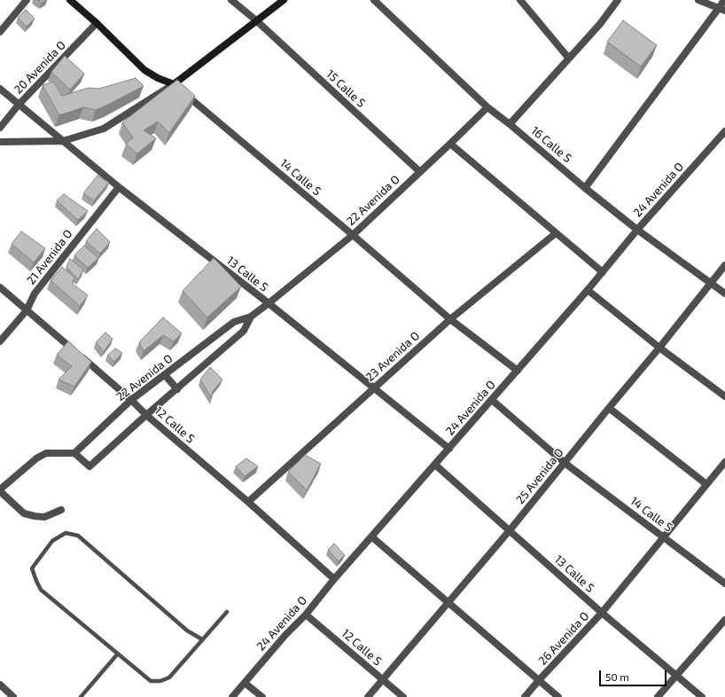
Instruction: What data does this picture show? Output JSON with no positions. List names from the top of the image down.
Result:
{
  "streets": {
    "street": [
      "20 Avenida O",
      "15 Calle S",
      "16 Calle S",
      "14 Calle S",
      "24 Avenida O",
      "22 Avenida O",
      "21 Avenida O",
      "13 Calle S",
      "23 Avenida O",
      "12 Calle S",
      "25 Avenida O",
      "26 Avenida O"
    ]
  },
  "crossings": [
    ["20 Avenida O", "14 Calle S"],
    ["20 Avenida O", "13 Calle S"],
    ["15 Calle S", "22 Avenida O"],
    ["16 Calle S", "24 Avenida O"],
    ["16 Calle S", "22 Avenida O"],
    ["16 Calle S", "25 Avenida O"],
    ["14 Calle S", "24 Avenida O"],
    ["14 Calle S", "22 Avenida O"],
    ["14 Calle S", "23 Avenida O"],
    ["14 Calle S", "25 Avenida O"],
    ["14 Calle S", "26 Avenida O"],
    ["24 Avenida O", "13 Calle S"],
    ["24 Avenida O", "12 Calle S"],
    ["22 Avenida O", "13 Calle S"],
    ["22 Avenida O", "12 Calle S"],
    ["21 Avenida O", "13 Calle S"],
    ["21 Avenida O", "12 Calle S"],
    ["13 Calle S", "23 Avenida O"],
    ["13 Calle S", "25 Avenida O"],
    ["13 Calle S", "26 Avenida O"],
    ["23 Avenida O", "12 Calle S"],
    ["12 Calle S", "25 Avenida O"]
  ],
  "scale_bar": "50 m"
}
